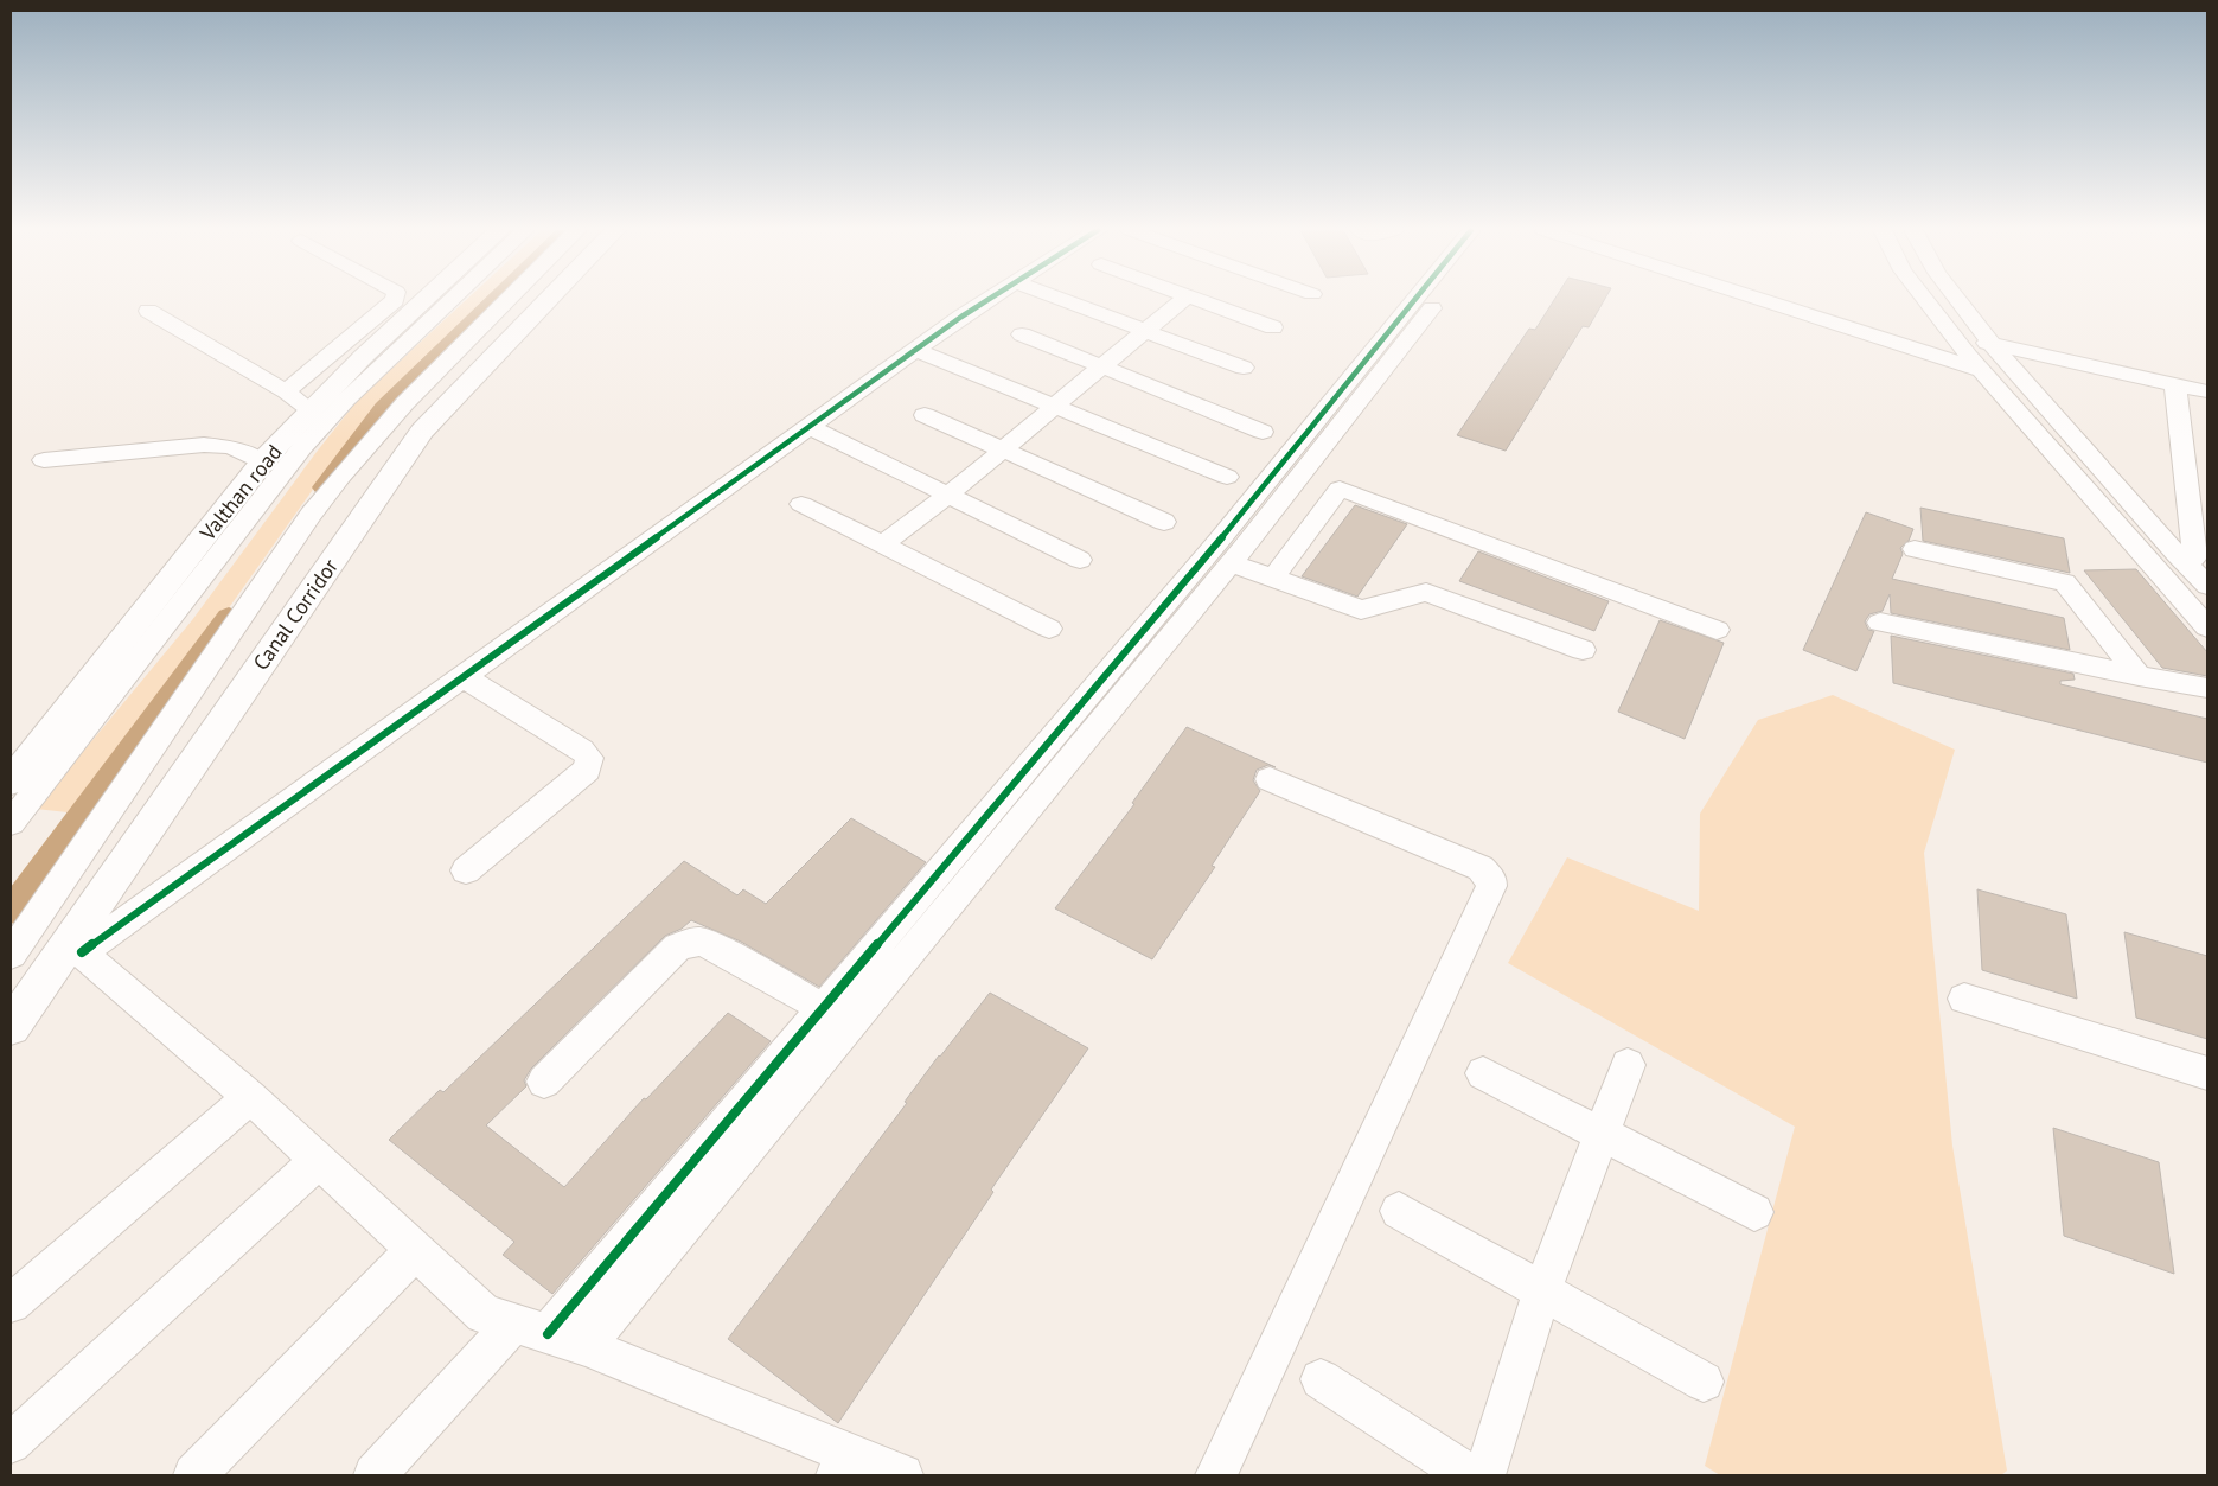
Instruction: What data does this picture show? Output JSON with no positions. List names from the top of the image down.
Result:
{
  "streets": {
    "main road": ["Valthan road", "Canal Corridor"]
  }
}
